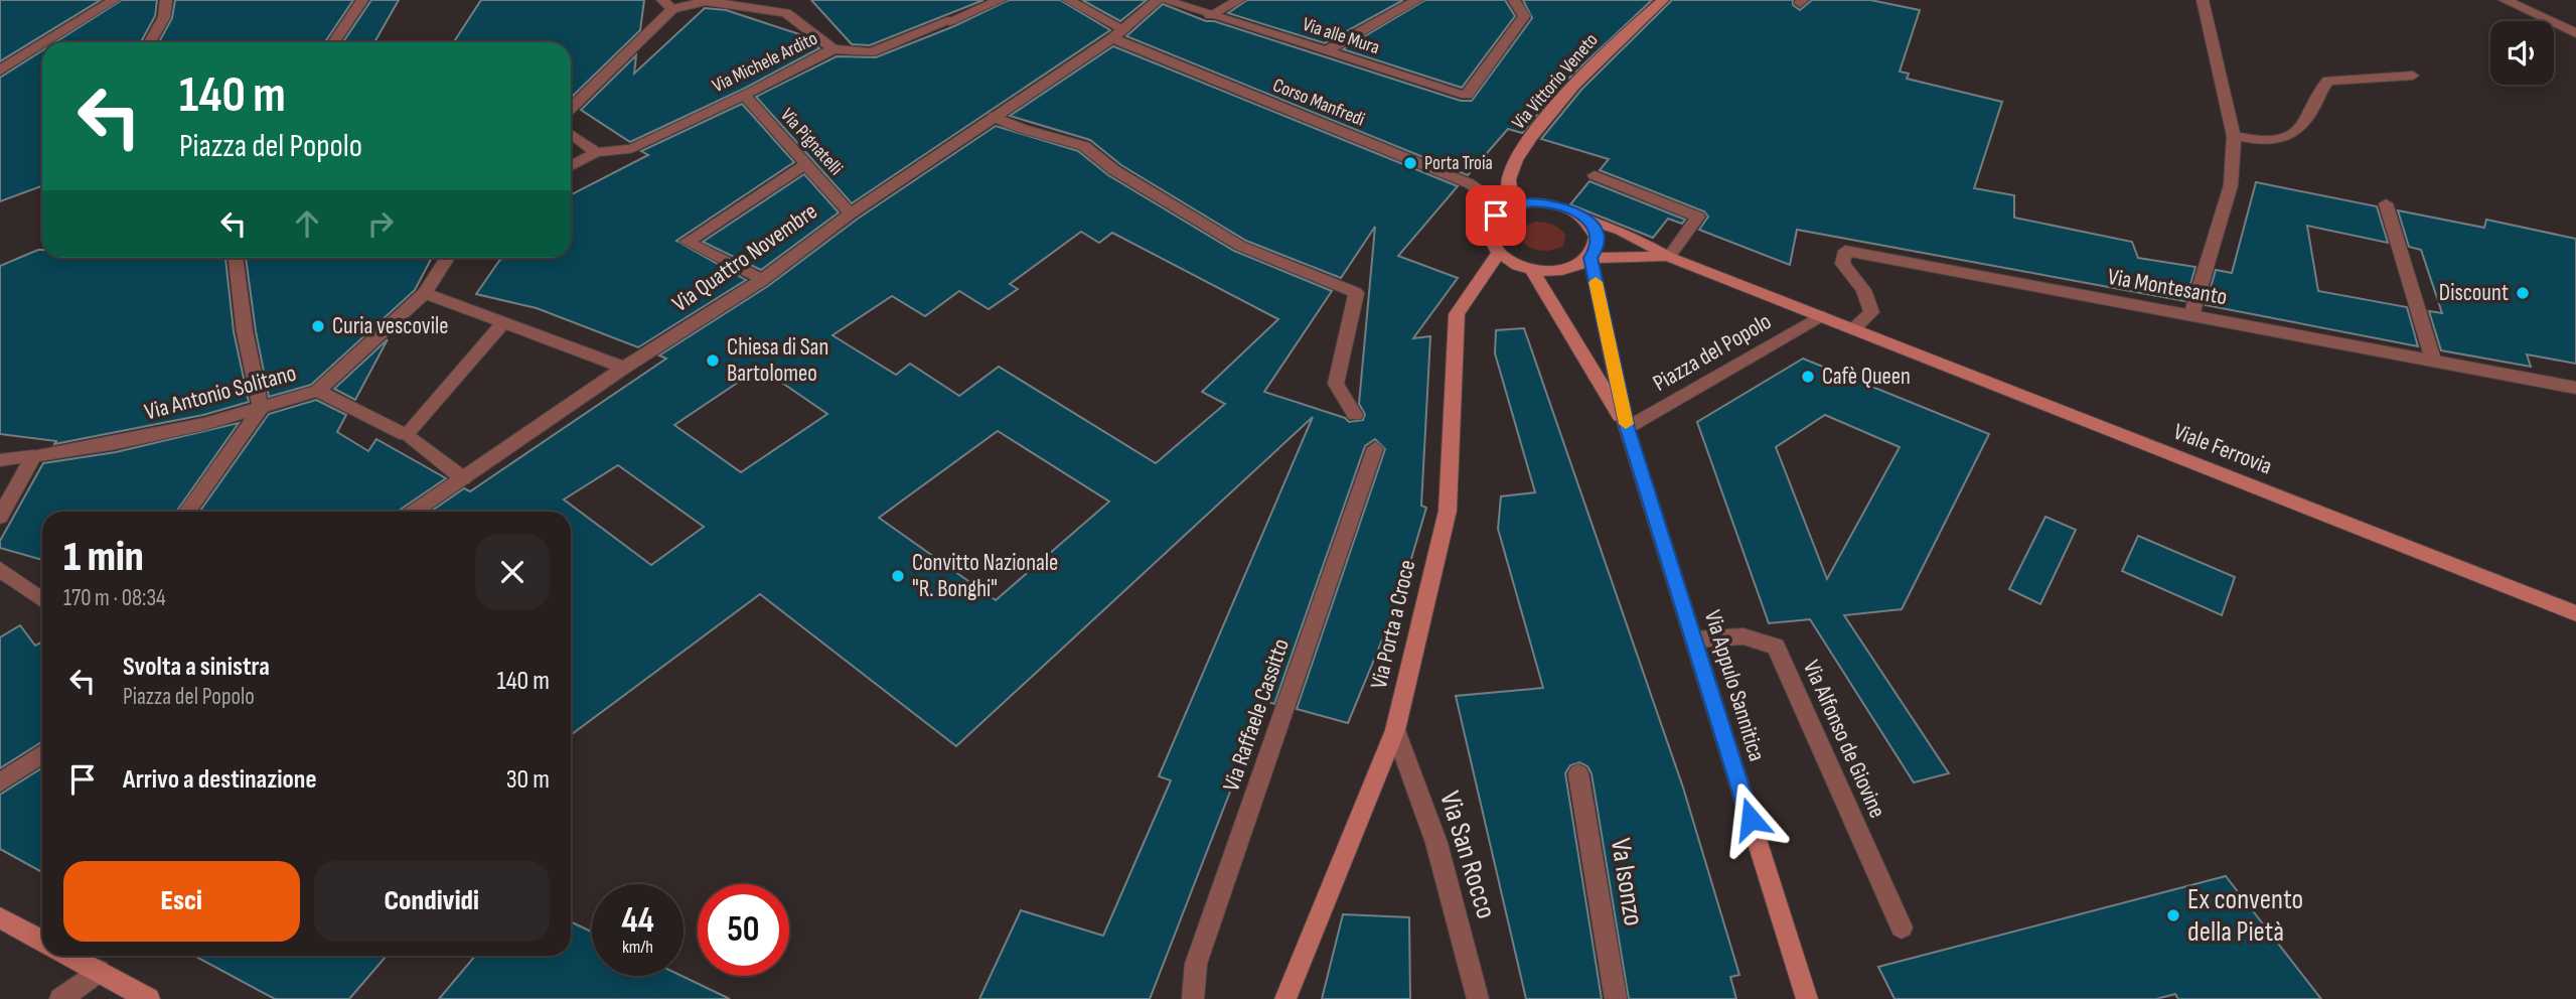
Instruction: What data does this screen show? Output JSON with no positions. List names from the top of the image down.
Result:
{
  "streets": {
    "main road": [
      "Via Vittorio Veneto",
      "Piazza del Popolo",
      "Viale Ferrovia",
      "Via Porta a Croce",
      "Via Appulo Sannitica"
    ],
    "street": [
      "Via alle Mura",
      "Via Michele Ardito",
      "Corso Manfredi",
      "Via Pignatelli",
      "Via Quattro Novembre",
      "Via Montesanto",
      "Via Antonio Solitano",
      "Via Raffaele Cassitto",
      "Via Alfonso de Giovine",
      "Via San Rocco",
      "Va Isonzo"
    ]
  },
  "crossings": [
    ["Via Michele Ardito", "Via Pignatelli"],
    ["Via Vittorio Veneto", "Corso Manfredi"],
    ["Via Vittorio Veneto", "Piazza del Popolo"],
    ["Via Vittorio Veneto", "Via Porta a Croce"],
    ["Via Vittorio Veneto", "Via Appulo Sannitica"],
    ["Corso Manfredi", "Via Quattro Novembre"],
    ["Corso Manfredi", "Piazza del Popolo"],
    ["Corso Manfredi", "Via Porta a Croce"],
    ["Corso Manfredi", "Via Appulo Sannitica"],
    ["Via Pignatelli", "Via Quattro Novembre"],
    ["Via Montesanto", "Piazza del Popolo"],
    ["Via Montesanto", "Viale Ferrovia"],
    ["Piazza del Popolo", "Viale Ferrovia"],
    ["Piazza del Popolo", "Via Porta a Croce"],
    ["Piazza del Popolo", "Via Appulo Sannitica"],
    ["Via Porta a Croce", "Via Appulo Sannitica"],
    ["Via Porta a Croce", "Via San Rocco"],
    ["Via Appulo Sannitica", "Via Alfonso de Giovine"]
  ],
  "places": [
    "Porta Troia",
    "Discount",
    "Curia vescovile",
    "Chiesa di San Bartolomeo",
    "Cafè Queen",
    "Convitto Nazionale \"R. Bonghi\"",
    "Ex convento della Pietà"
  ],
  "page": {
    "turn": ["140 m", "Piazza del Popolo"],
    "heading": ["1 min", "170 m · 08:34"],
    "list": [
      {
        "name": "Svolta a sinistra",
        "note": "Piazza del Popolo",
        "value": "140 m"
      },
      {
        "name": "Arrivo a destinazione",
        "value": "30 m"
      }
    ],
    "buttons": ["Esci", "Condividi"],
    "speed": "44 km/h",
    "limit": "50"
  }
}
